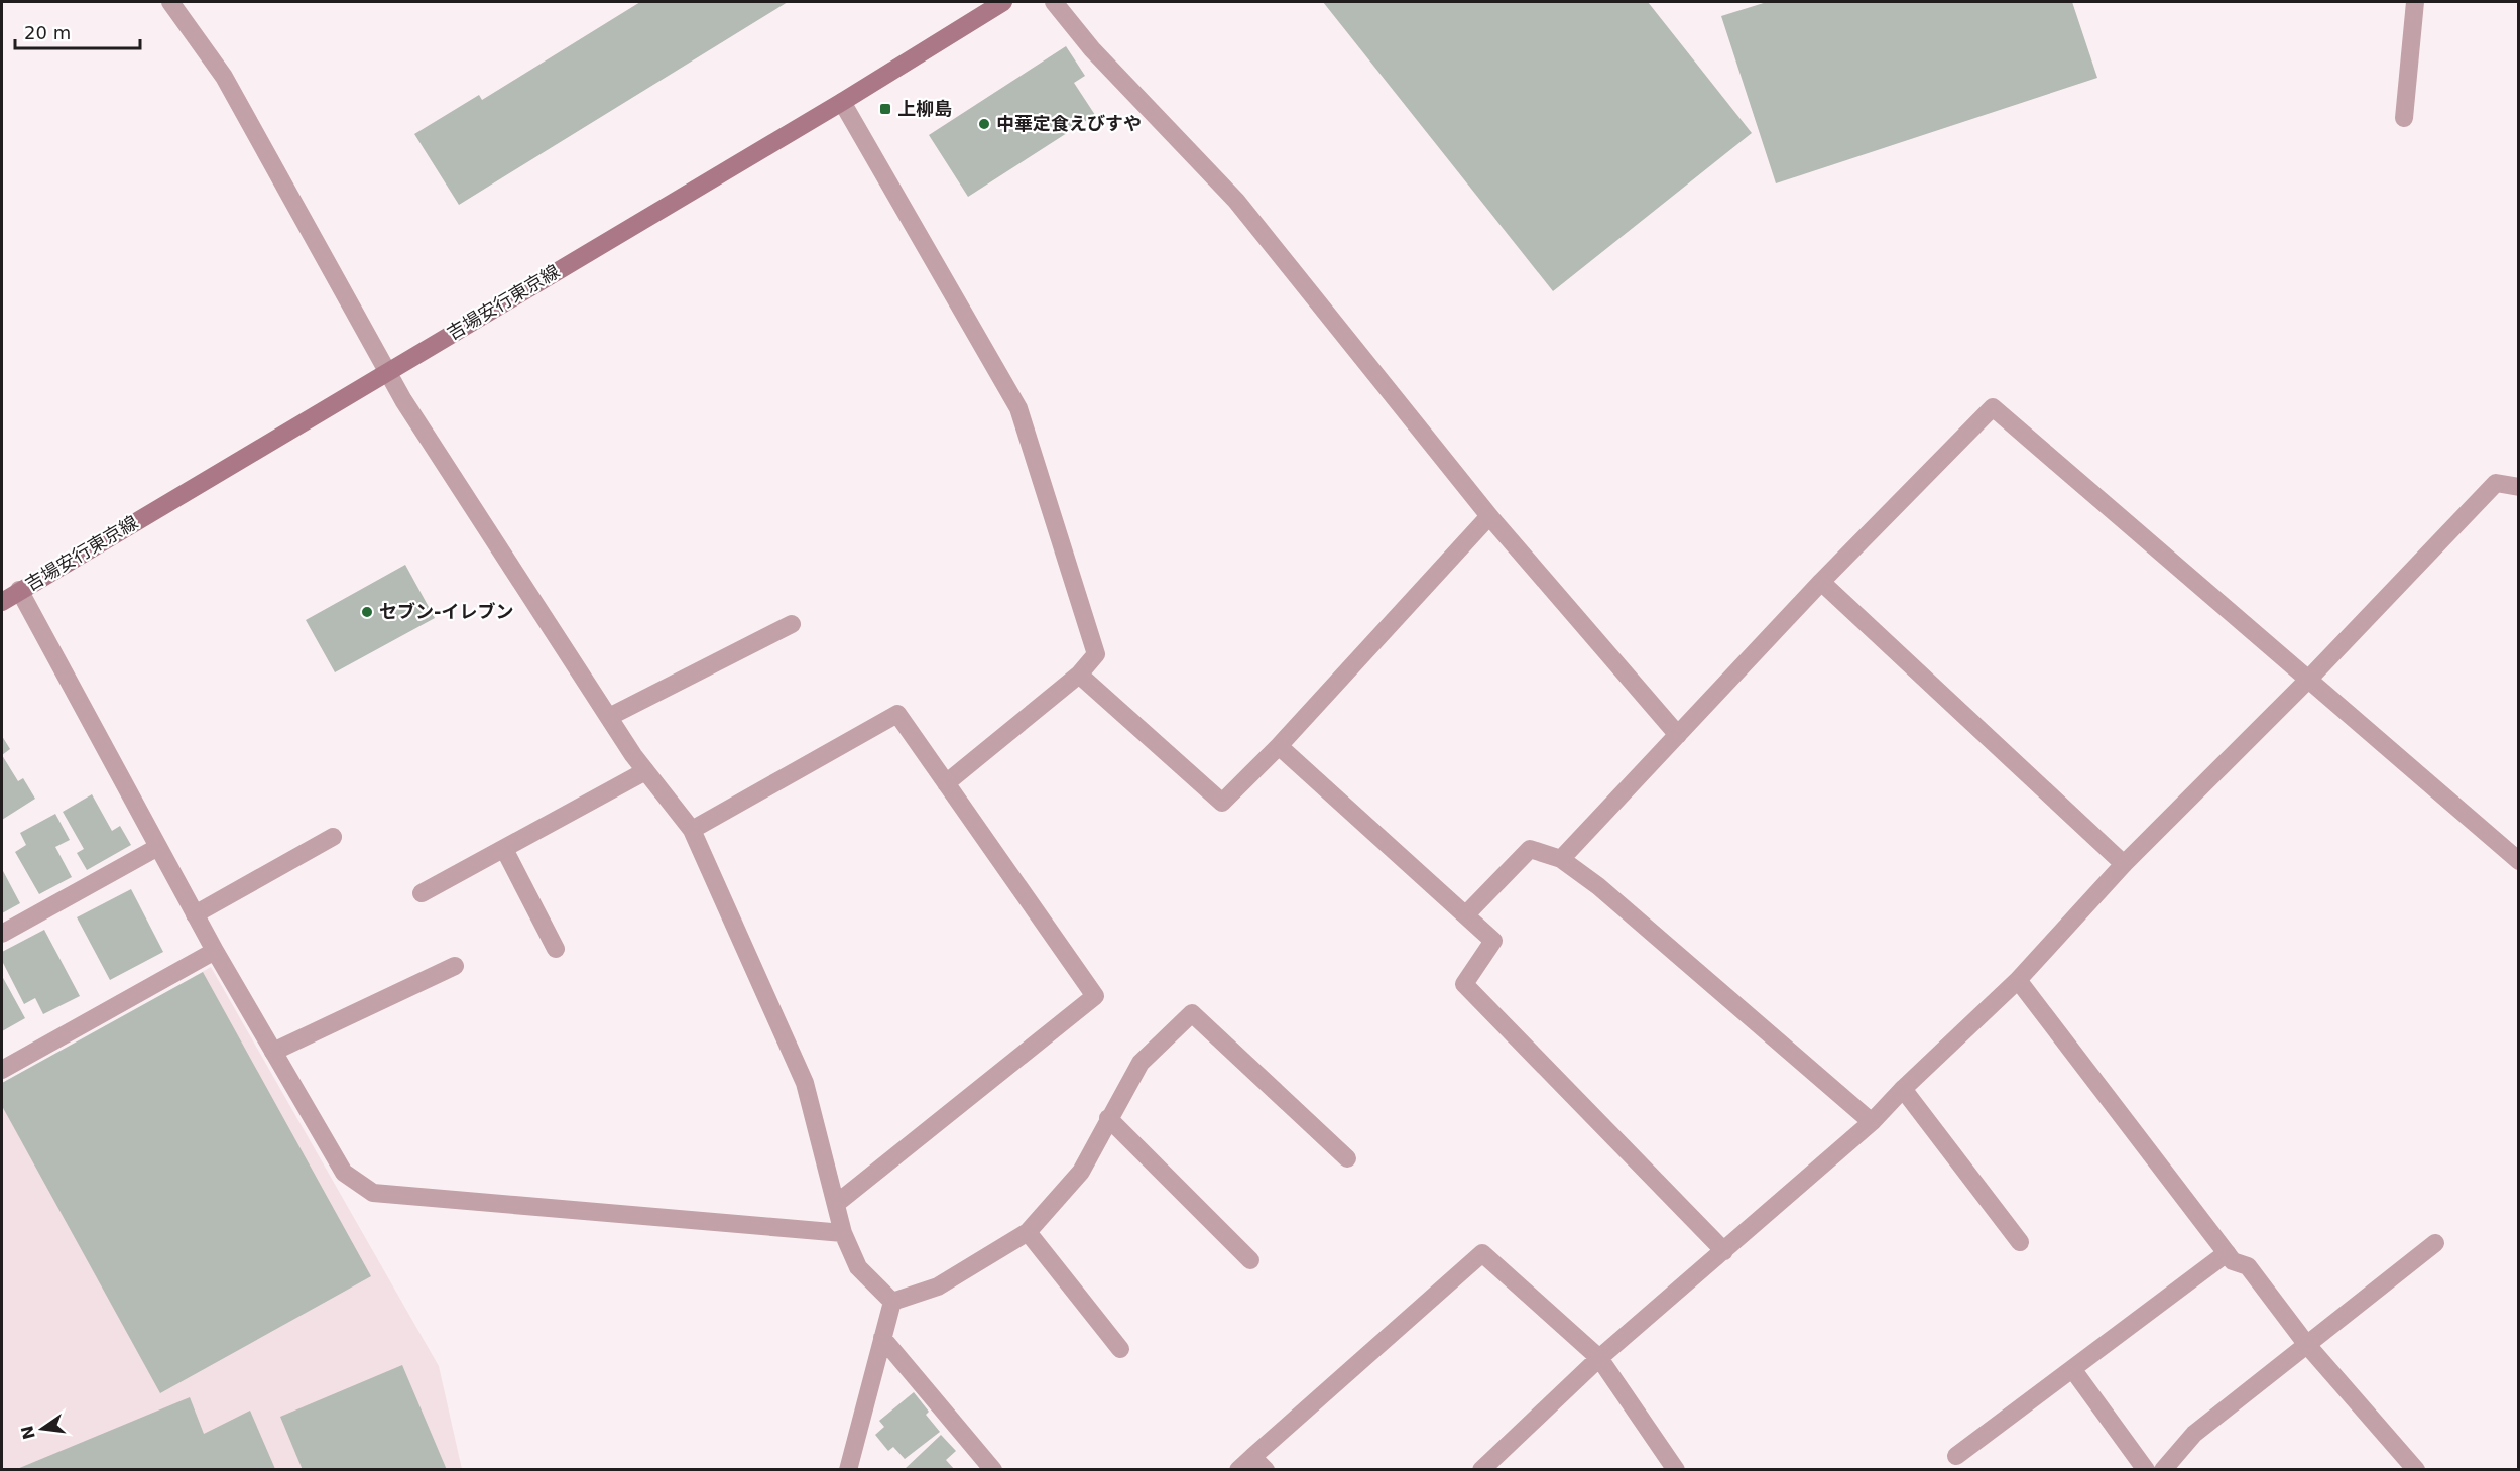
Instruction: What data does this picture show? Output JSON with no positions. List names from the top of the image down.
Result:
{
  "streets": {
    "main road": ["吉場安行東京線"]
  },
  "places": {
    "transit": ["上柳島"],
    "other": ["中華定食えびすや", "セブン-イレブン"]
  },
  "scale_bar": "20 m",
  "north": "left"
}
